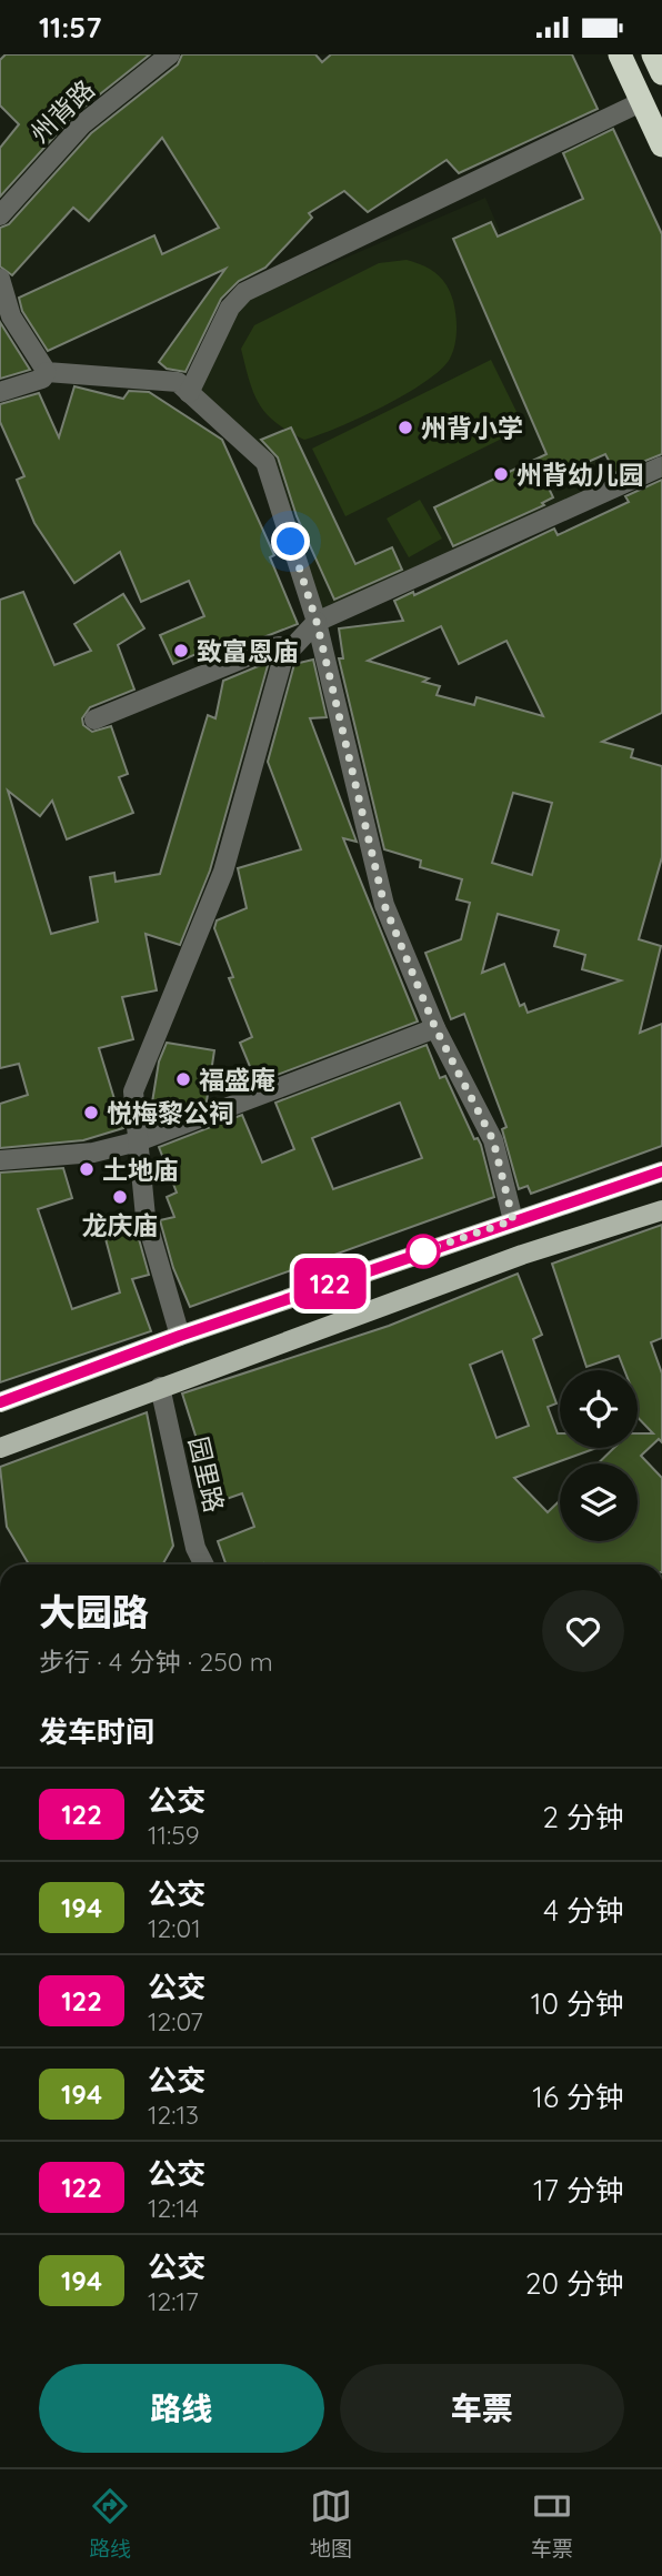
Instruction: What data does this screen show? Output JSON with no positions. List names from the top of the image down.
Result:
{
  "streets": {
    "street": ["州背路", "园里路"]
  },
  "places": [
    "州背小学",
    "州背幼儿园",
    "致富恩庙",
    "福盛庵",
    "悦梅黎公祠",
    "土地庙",
    "龙庆庙"
  ],
  "lines": ["bus line 122"],
  "page": {
    "status": "11:57",
    "on_map": "122",
    "heading": [
      ["大园路", "步行 · 4 分钟 · 250 m"],
      "发车时间"
    ],
    "list": [
      {
        "mark": "122",
        "name": "公交",
        "note": "11:59",
        "value": "2 分钟"
      },
      {
        "mark": "194",
        "name": "公交",
        "note": "12:01",
        "value": "4 分钟"
      },
      {
        "mark": "122",
        "name": "公交",
        "note": "12:07",
        "value": "10 分钟"
      },
      {
        "mark": "194",
        "name": "公交",
        "note": "12:13",
        "value": "16 分钟"
      },
      {
        "mark": "122",
        "name": "公交",
        "note": "12:14",
        "value": "17 分钟"
      },
      {
        "mark": "194",
        "name": "公交",
        "note": "12:17",
        "value": "20 分钟"
      }
    ],
    "buttons": ["路线", "车票"],
    "tabs": ["路线", "地图", "车票"]
  }
}
